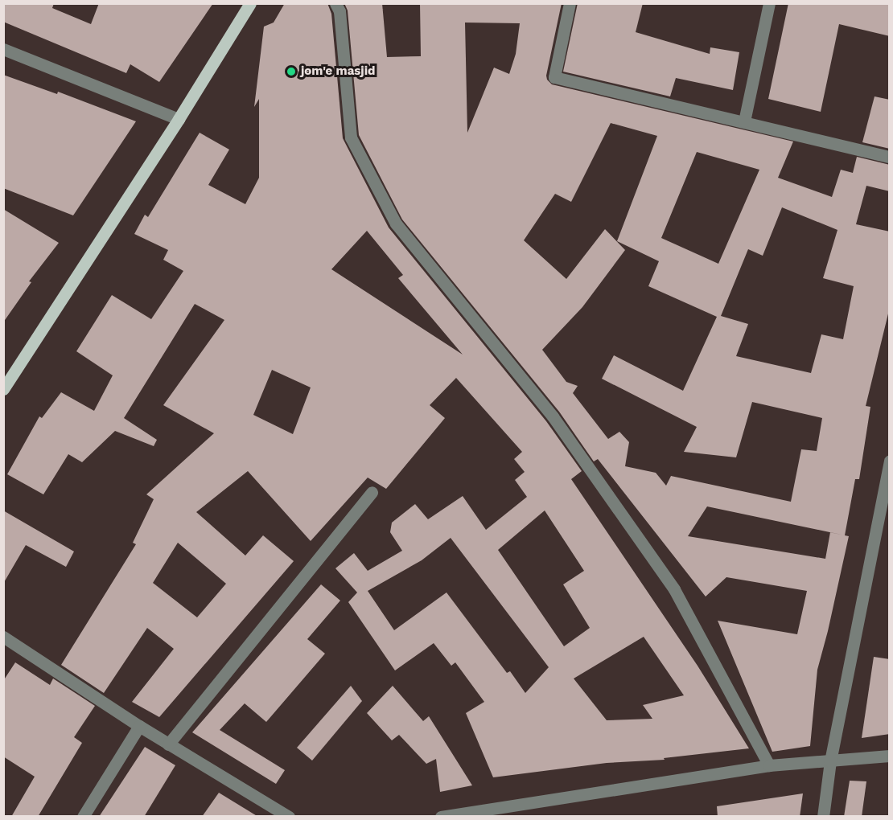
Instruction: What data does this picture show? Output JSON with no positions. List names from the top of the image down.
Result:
{
  "places": ["jom'e masjid"]
}
